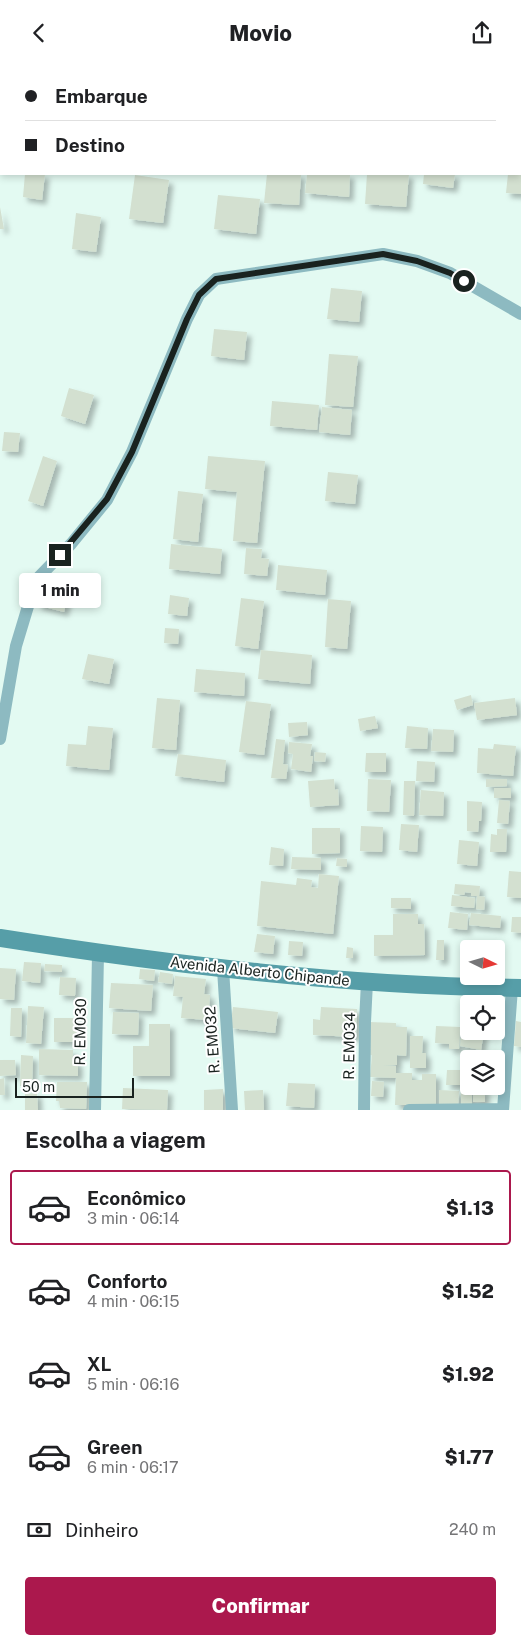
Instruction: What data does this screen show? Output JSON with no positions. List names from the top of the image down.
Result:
{
  "streets": {
    "main road": ["Avenida Alberto Chipande"],
    "street": ["R. EM030", "R. EM032", "R. EM034"]
  },
  "crossings": [
    ["Avenida Alberto Chipande", "R. EM030"],
    ["Avenida Alberto Chipande", "R. EM032"],
    ["Avenida Alberto Chipande", "R. EM034"]
  ],
  "scale_bar": "50 m",
  "north": "right",
  "page": {
    "header": "Movio",
    "banner": ["Embarque", "Destino"],
    "bubble": "1 min",
    "scale": "50 m",
    "heading": "Escolha a viagem",
    "list": [
      {
        "name": "Econômico",
        "note": "3 min · 06:14",
        "value": "$1.13"
      },
      {
        "name": "Conforto",
        "note": "4 min · 06:15",
        "value": "$1.52"
      },
      {
        "name": "XL",
        "note": "5 min · 06:16",
        "value": "$1.92"
      },
      {
        "name": "Green",
        "note": "6 min · 06:17",
        "value": "$1.77"
      }
    ],
    "pay": ["Dinheiro", "240 m"],
    "buttons": "Confirmar"
  }
}
